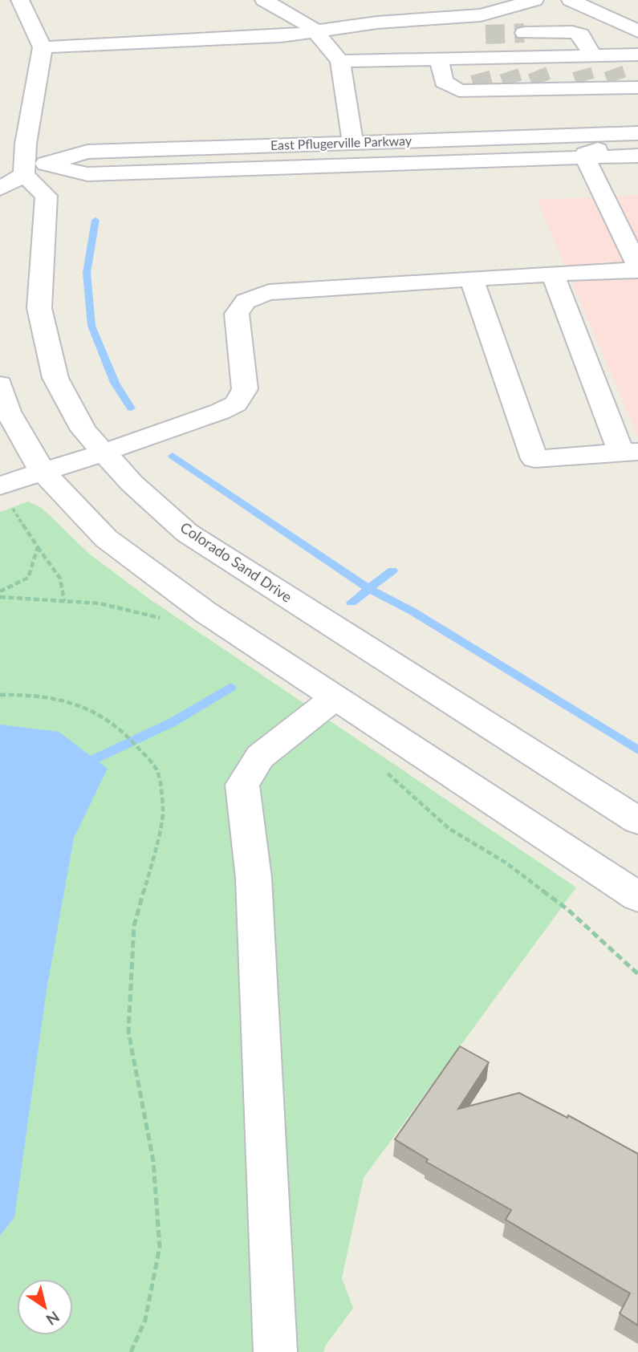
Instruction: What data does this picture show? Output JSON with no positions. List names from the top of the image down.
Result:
{
  "streets": {
    "street": ["East Pflugerville Parkway", "Colorado Sand Drive"]
  },
  "crossings": [
    ["East Pflugerville Parkway", "Colorado Sand Drive"]
  ],
  "north": "bottom right"
}
